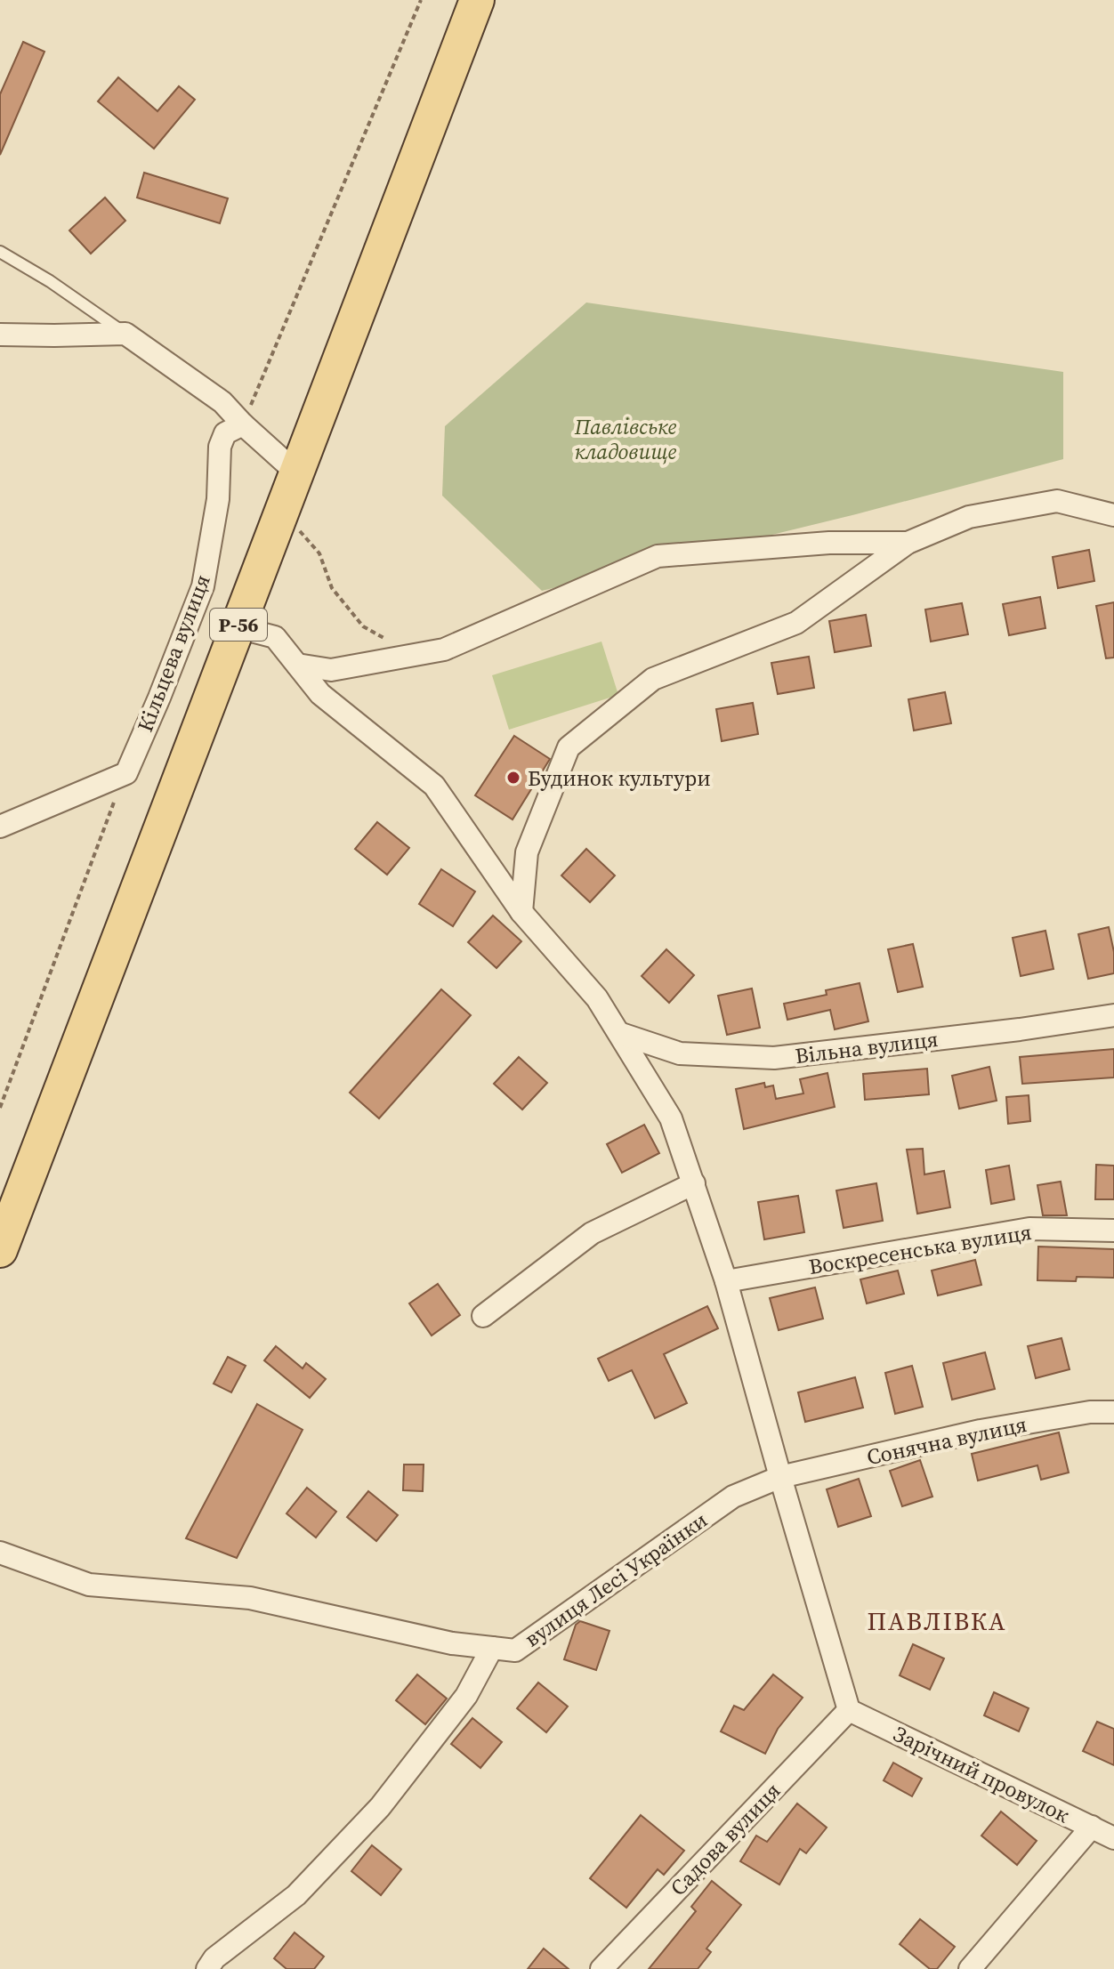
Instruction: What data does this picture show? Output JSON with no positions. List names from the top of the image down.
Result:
{
  "streets": {
    "main road": ["Р-56"],
    "street": [
      "Кільцева вулиця",
      "Вільна вулиця",
      "Воскресенська вулиця",
      "Сонячна вулиця",
      "вулиця Лесі Українки",
      "Зарічний провулок",
      "Садова вулиця"
    ]
  },
  "crossings": [
    ["Сонячна вулиця", "вулиця Лесі Українки"],
    ["Зарічний провулок", "Садова вулиця"]
  ],
  "districts": ["ПАВЛІВКА"],
  "parks": ["Павлівське кладовище"],
  "places": ["Будинок культури"]
}
